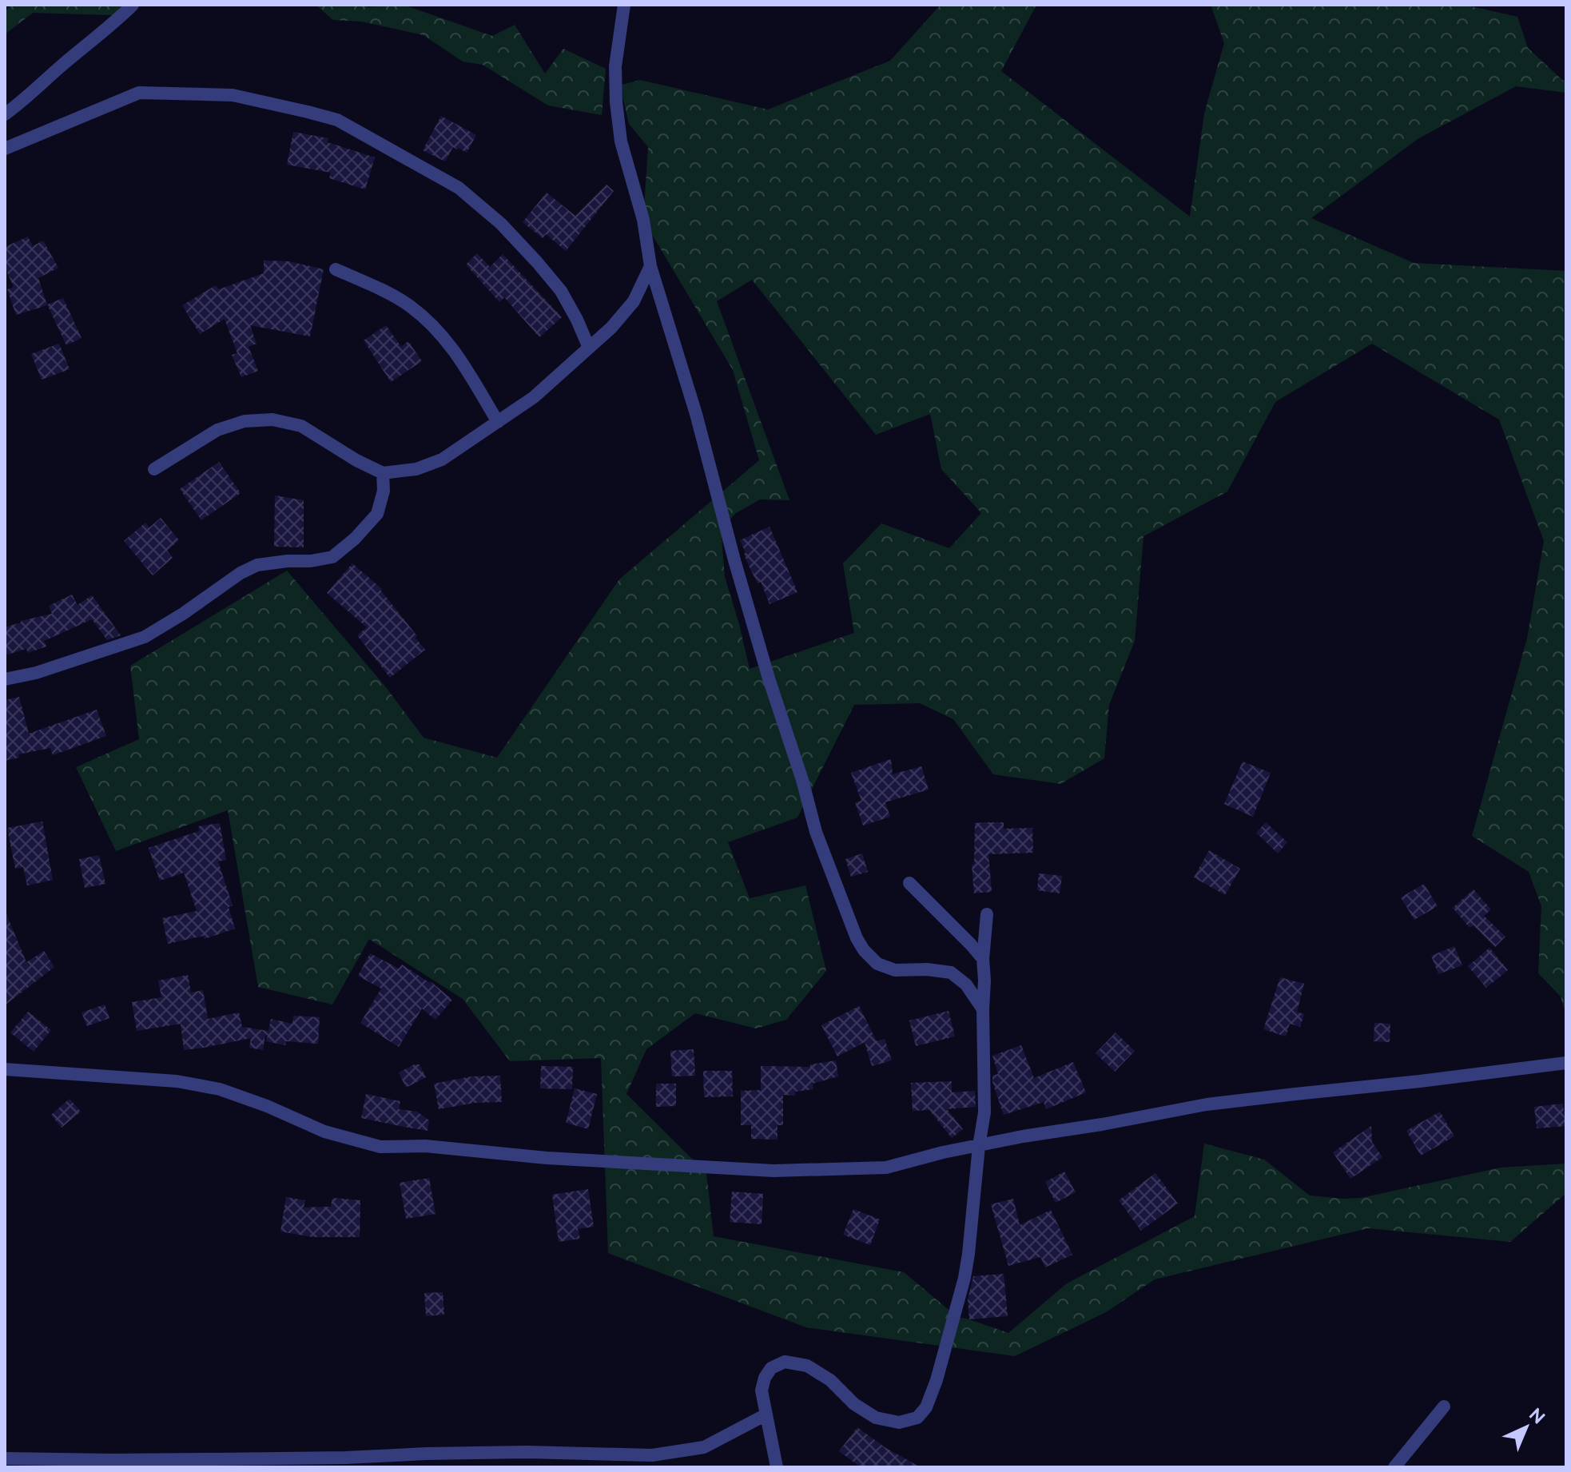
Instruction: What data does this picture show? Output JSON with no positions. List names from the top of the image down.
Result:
{
  "north": "top right"
}
